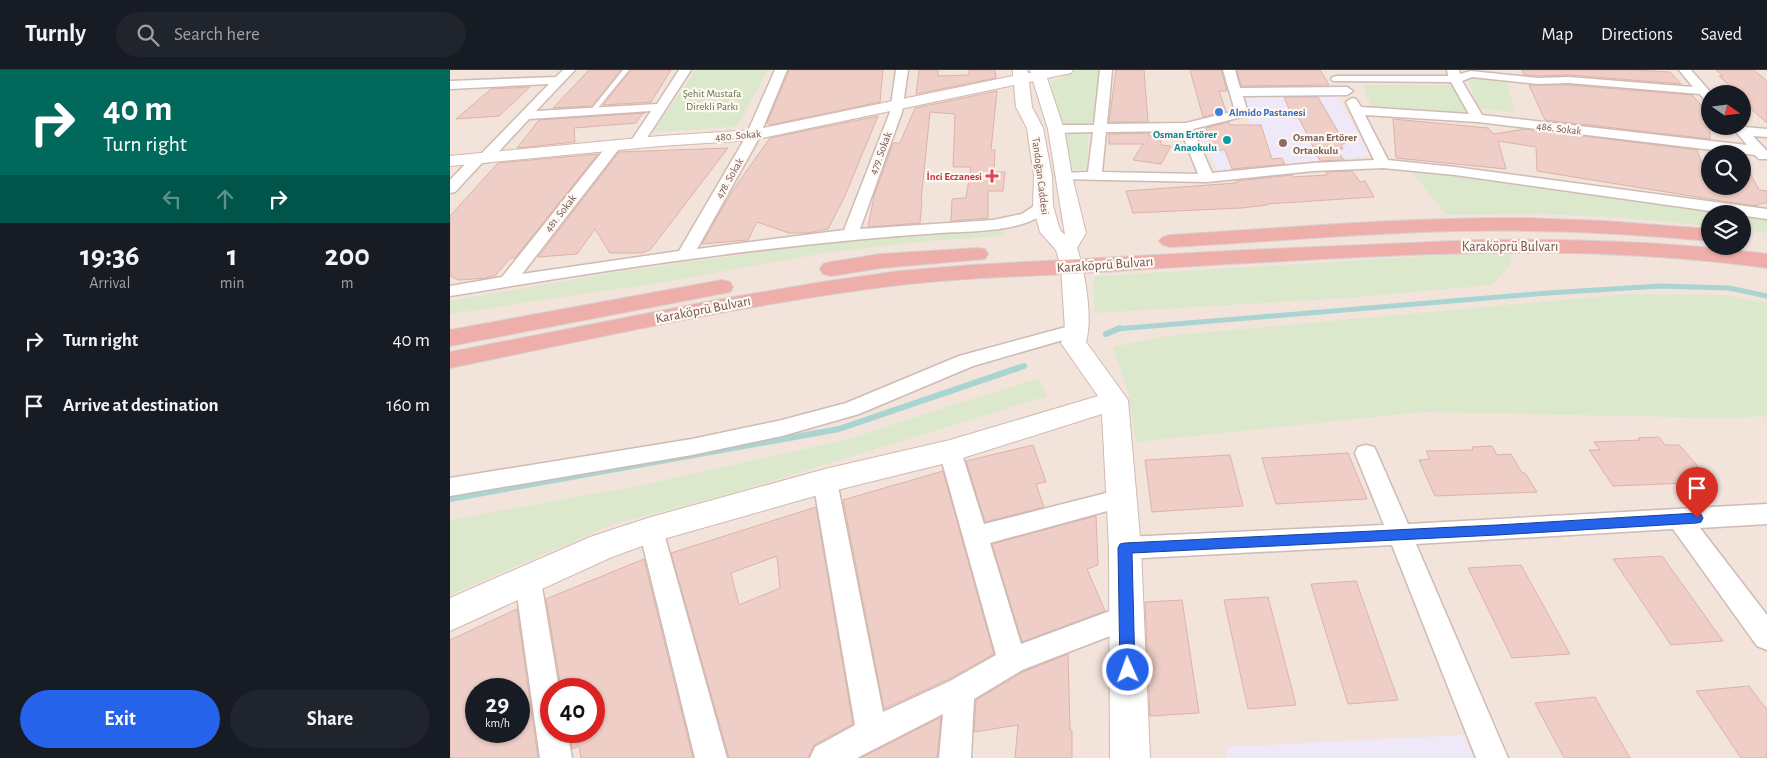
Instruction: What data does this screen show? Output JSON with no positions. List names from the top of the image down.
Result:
{
  "streets": {
    "highway": ["Karaköprü Bulvarı"],
    "street": [
      "486. Sokak",
      "480. Sokak",
      "479. Sokak",
      "Tandoğan Caddesi",
      "478. Sokak",
      "481. Sokak"
    ]
  },
  "crossings": [
    ["480. Sokak", "479. Sokak"],
    ["480. Sokak", "Tandoğan Caddesi"],
    ["480. Sokak", "478. Sokak"],
    ["480. Sokak", "481. Sokak"],
    ["Tandoğan Caddesi", "Karaköprü Bulvarı"]
  ],
  "parks": ["Şehit Mustafa Direkli Parkı"],
  "places": {
    "other": ["Almido Pastanesi", "Osman Ertörer Anaokulu", "Osman Ertörer Ortaokulu"],
    "health": ["İnci Eczanesi"]
  },
  "north": "right",
  "page": {
    "header": "Turnly",
    "search": "Search here",
    "nav": ["Map", "Directions", "Saved"],
    "turn": ["40 m", "Turn right"],
    "eta": [
      "19:36",
      "Arrival",
      "1",
      "min",
      "200",
      "m"
    ],
    "list": [
      {
        "name": "Turn right",
        "value": "40 m"
      },
      {
        "name": "Arrive at destination",
        "value": "160 m"
      }
    ],
    "speed": "29 km/h",
    "limit": "40",
    "buttons": ["Exit", "Share"]
  }
}
